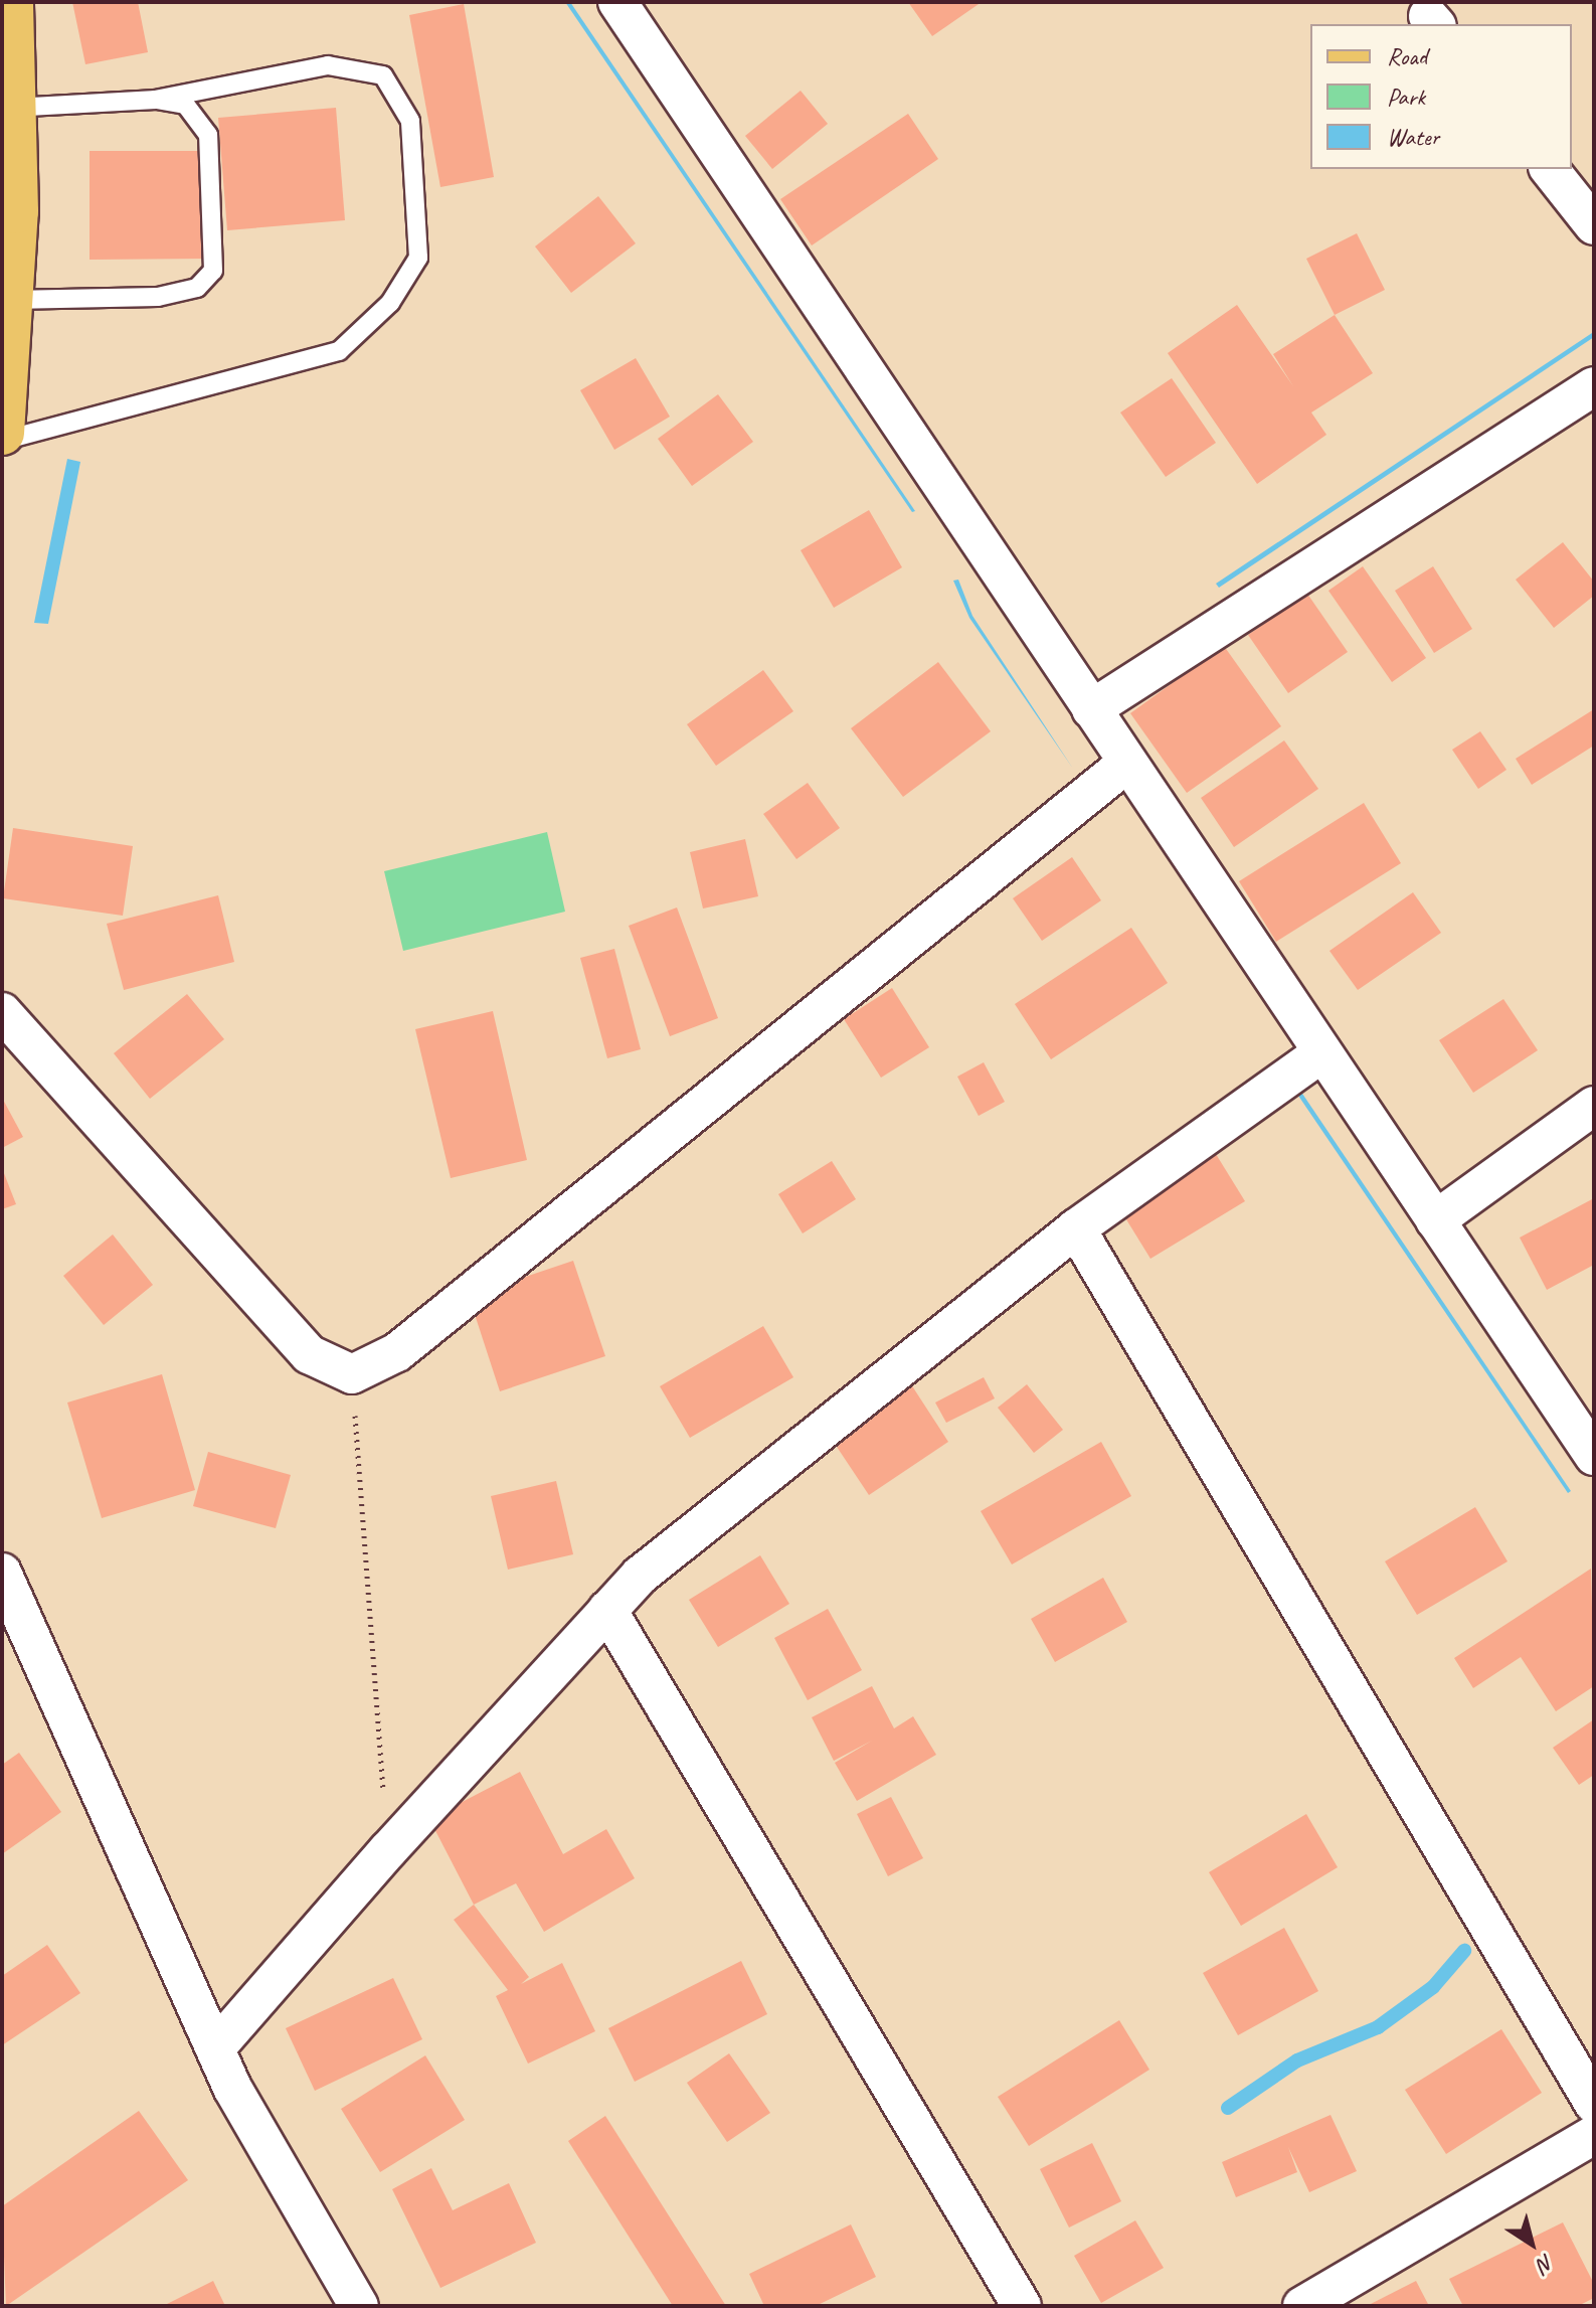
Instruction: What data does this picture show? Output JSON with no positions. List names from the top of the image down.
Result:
{
  "legend": ["Road", "Park", "Water"],
  "north": "bottom right"
}
